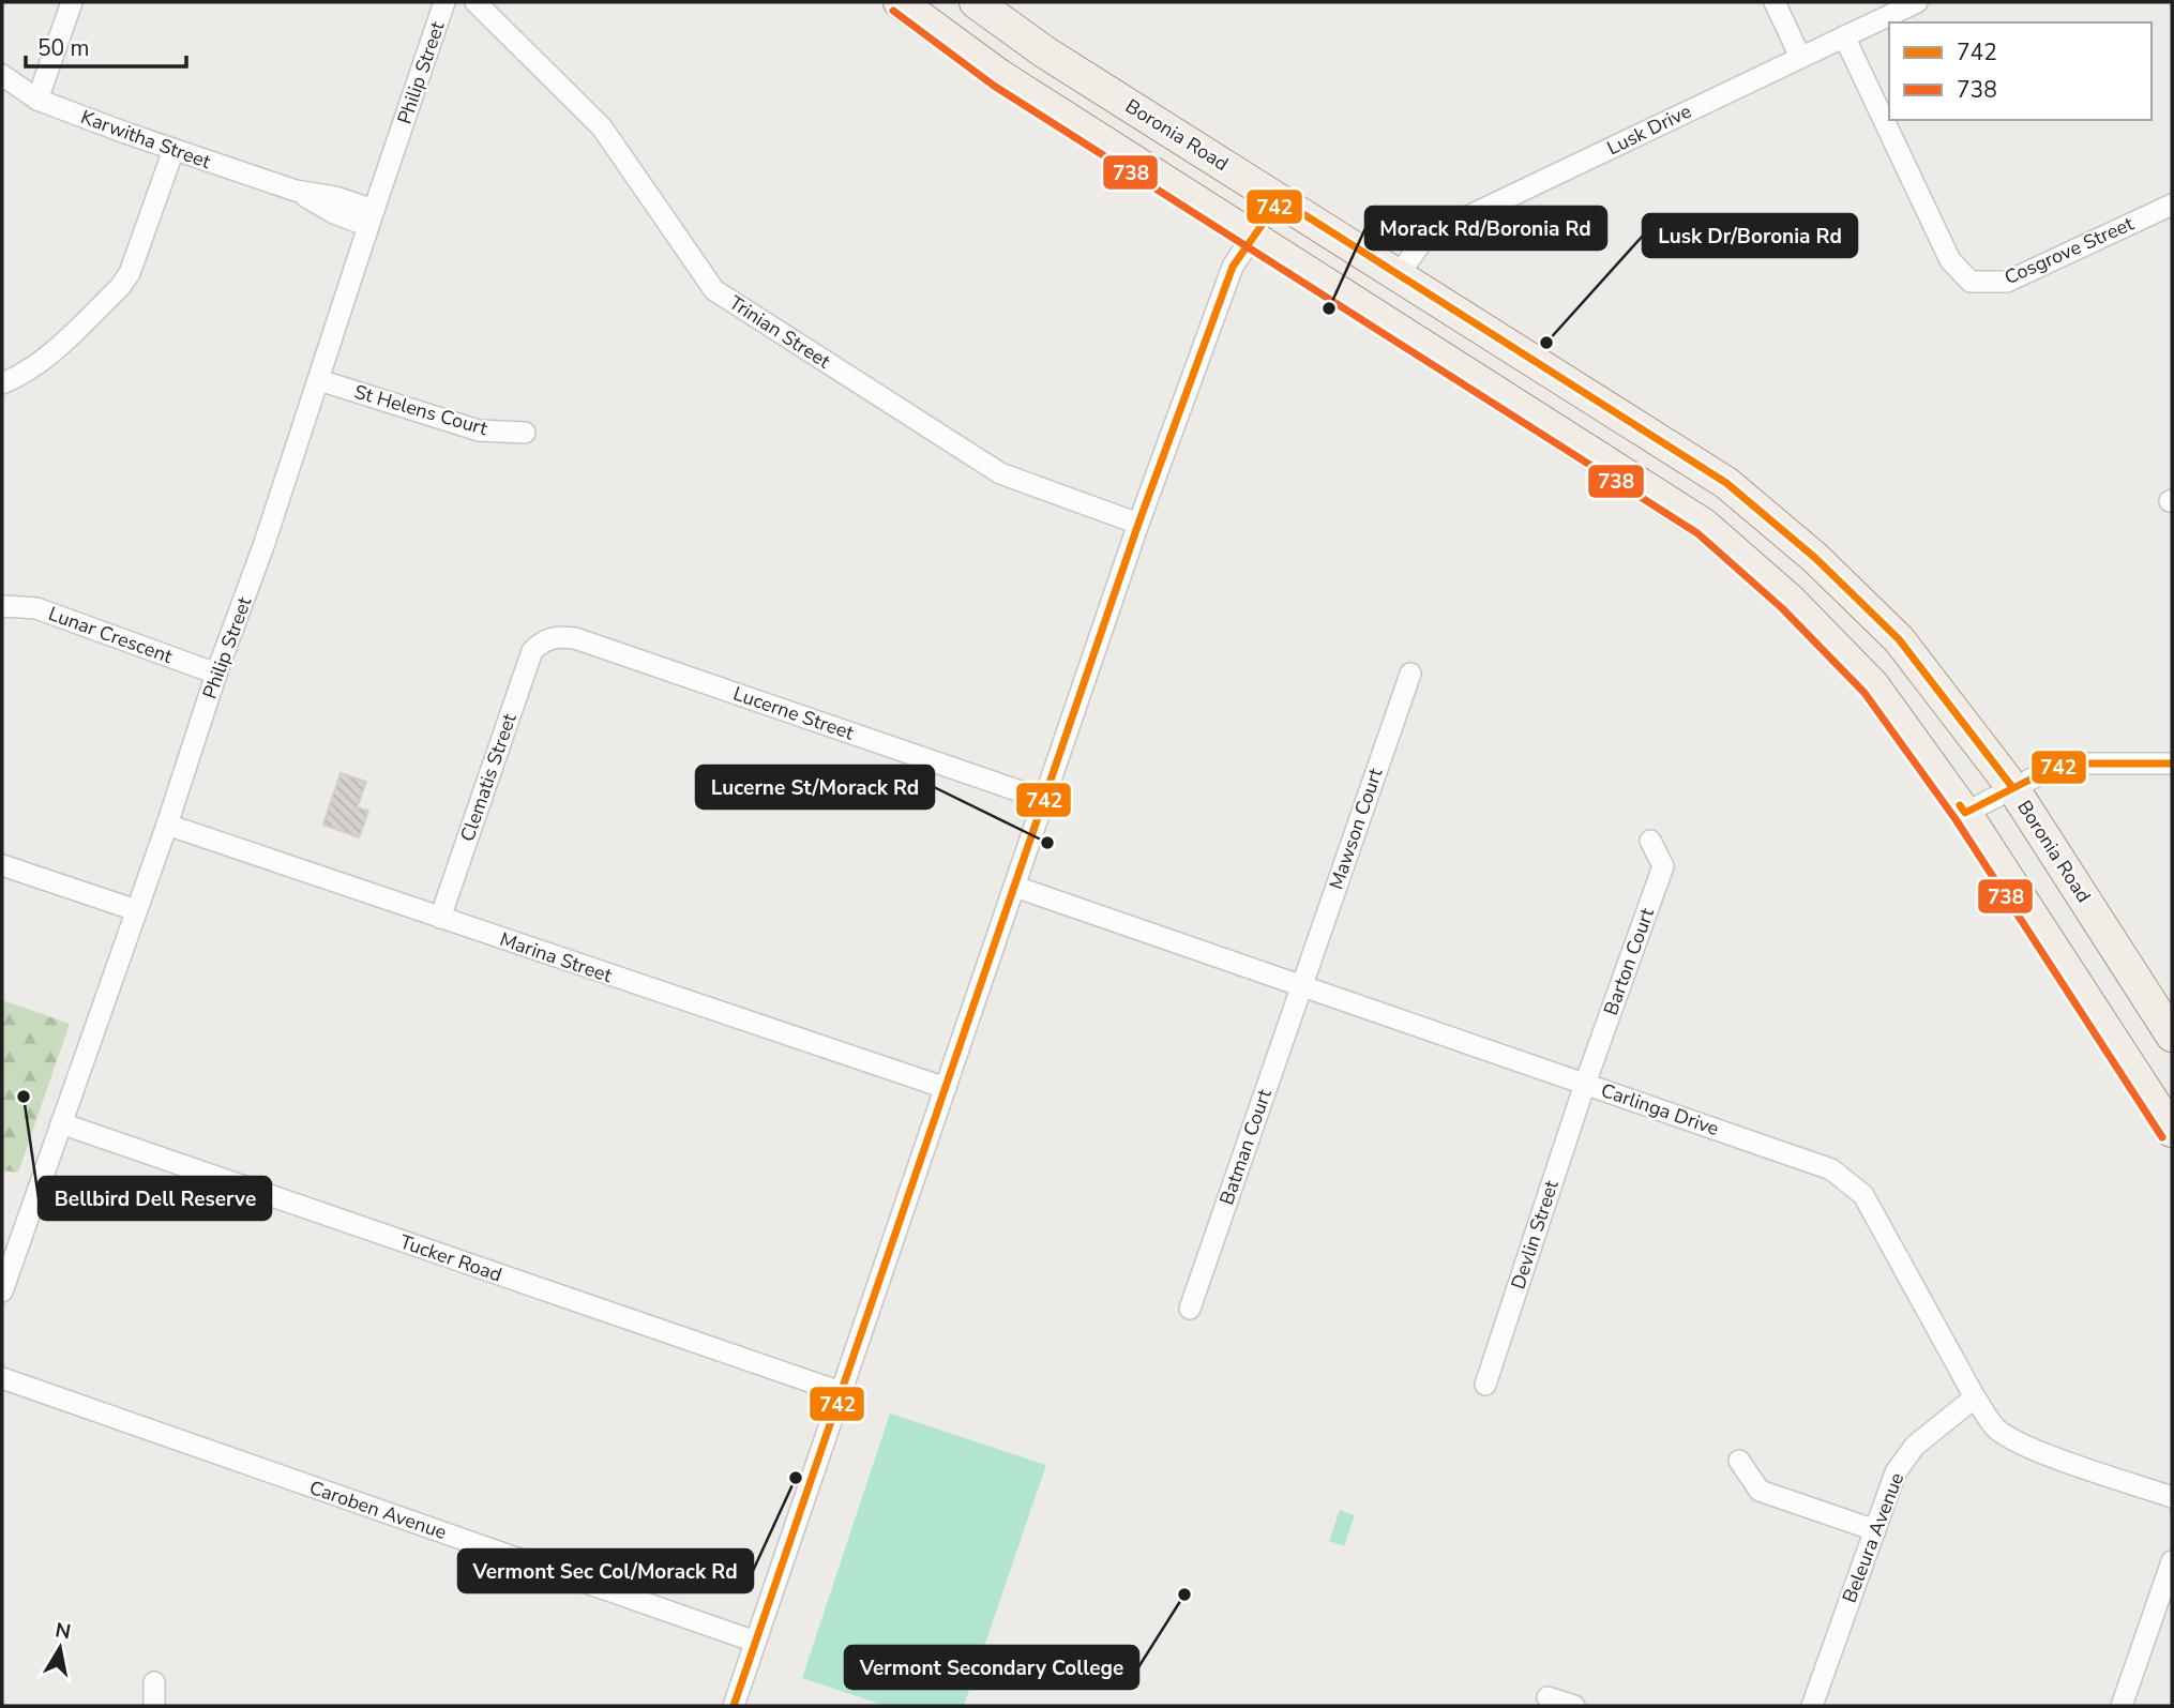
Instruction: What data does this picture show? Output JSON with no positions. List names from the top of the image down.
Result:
{
  "streets": {
    "main road": ["Boronia Road"],
    "street": [
      "Philip Street",
      "Lusk Drive",
      "Karwitha Street",
      "Cosgrove Street",
      "Trinian Street",
      "St Helens Court",
      "Lunar Crescent",
      "Lucerne Street",
      "Clematis Street",
      "Mawson Court",
      "Marina Street",
      "Barton Court",
      "Carlinga Drive",
      "Batman Court",
      "Devlin Street",
      "Tucker Road",
      "Caroben Avenue",
      "Beleura Avenue"
    ]
  },
  "crossings": [
    ["Philip Street", "Karwitha Street"],
    ["Philip Street", "St Helens Court"],
    ["Philip Street", "Lunar Crescent"],
    ["Philip Street", "Marina Street"],
    ["Philip Street", "Tucker Road"],
    ["Lusk Drive", "Boronia Road"],
    ["Lusk Drive", "Cosgrove Street"],
    ["Lucerne Street", "Clematis Street"],
    ["Clematis Street", "Marina Street"],
    ["Mawson Court", "Carlinga Drive"],
    ["Mawson Court", "Batman Court"],
    ["Barton Court", "Carlinga Drive"],
    ["Barton Court", "Devlin Street"],
    ["Carlinga Drive", "Batman Court"],
    ["Carlinga Drive", "Devlin Street"],
    ["Carlinga Drive", "Beleura Avenue"]
  ],
  "places": [
    "Morack Rd/Boronia Rd",
    "Lusk Dr/Boronia Rd",
    "Lucerne St/Morack Rd",
    "Bellbird Dell Reserve",
    "Vermont Sec Col/Morack Rd",
    "Vermont Secondary College"
  ],
  "lines": ["transit line 738", "transit line 742"],
  "legend": ["742", "738"],
  "scale_bar": "50 m",
  "north": "top"
}
